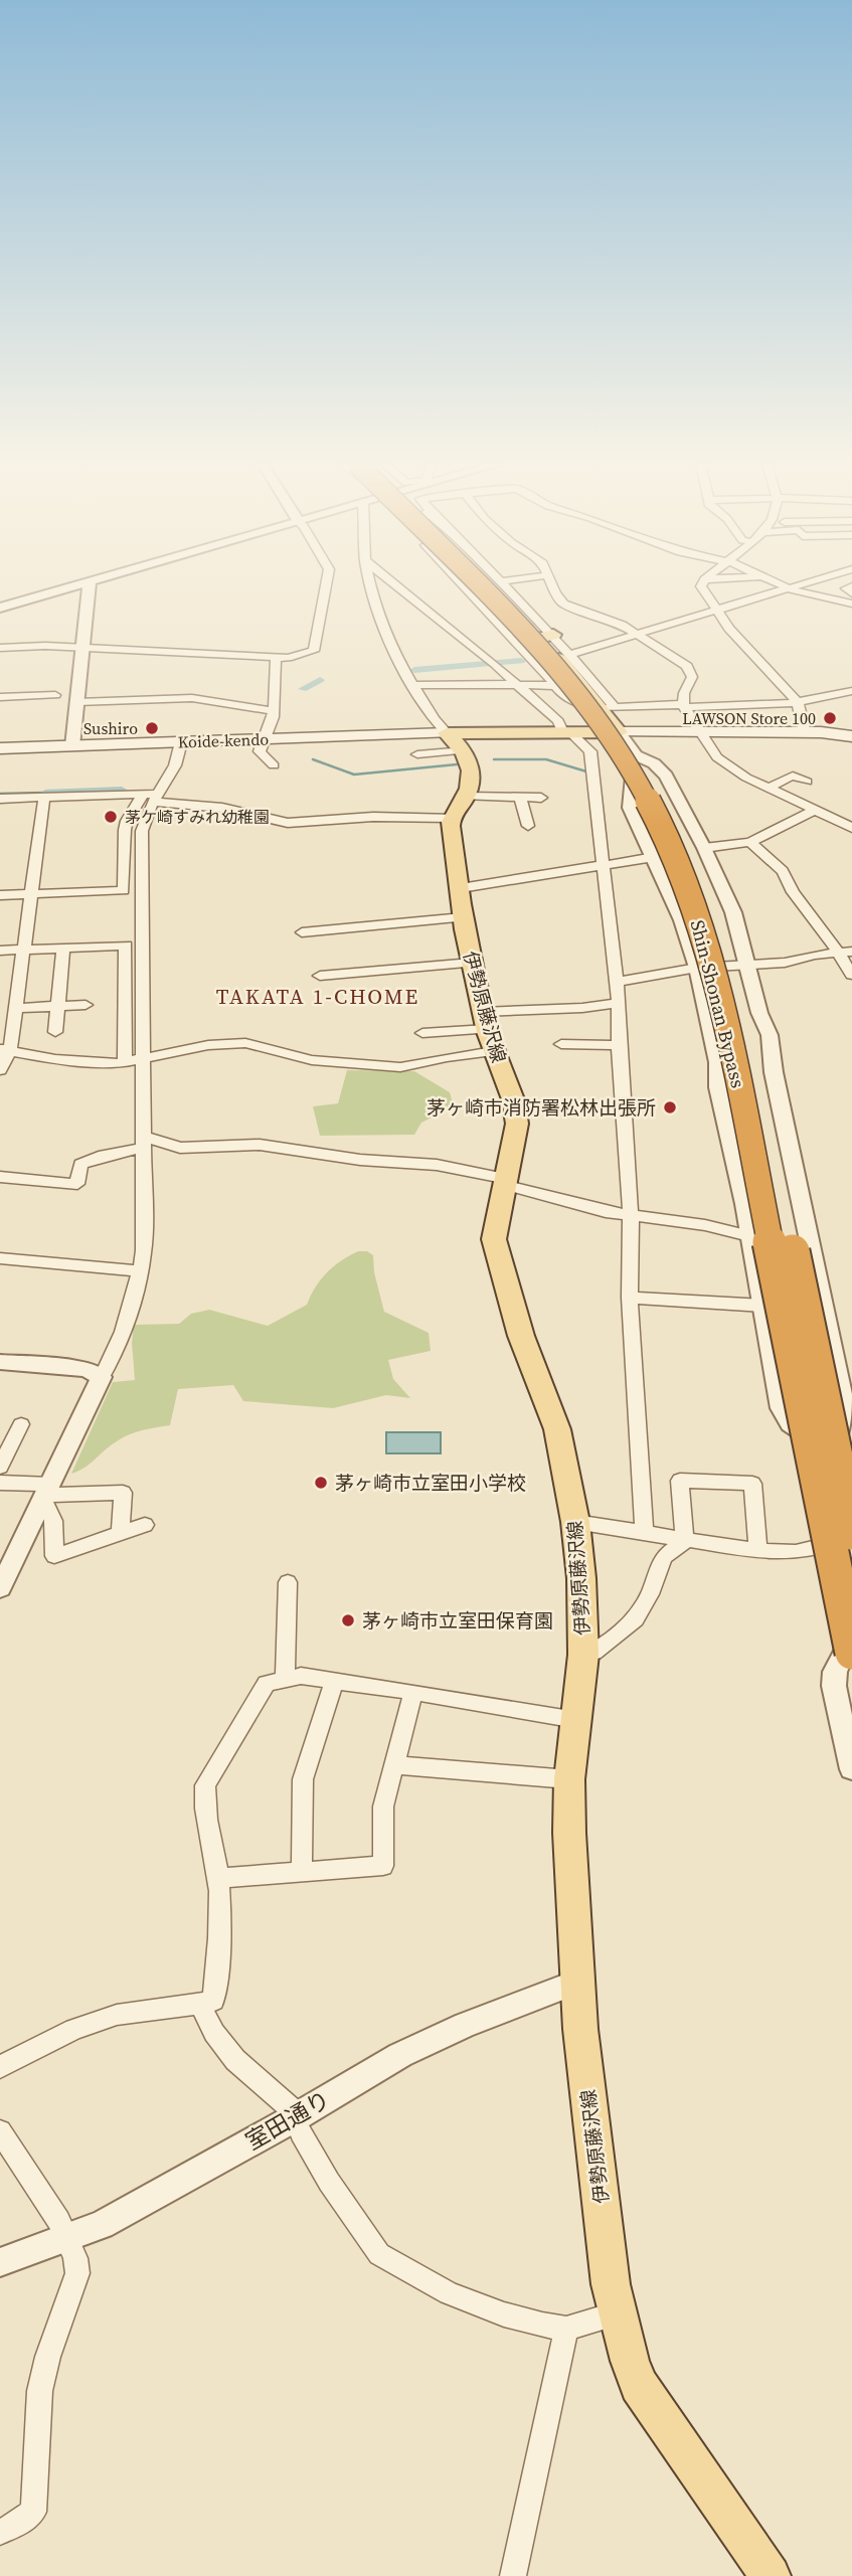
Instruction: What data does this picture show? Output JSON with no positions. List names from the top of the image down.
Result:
{
  "streets": {
    "highway": ["Shin-Shonan Bypass"],
    "main road": ["Koide-kendo", "伊勢原藤沢線"],
    "street": ["室田通り"]
  },
  "crossings": [
    ["Koide-kendo", "伊勢原藤沢線"],
    ["伊勢原藤沢線", "室田通り"]
  ],
  "districts": ["TAKATA 1-CHOME"],
  "places": [
    "LAWSON Store 100",
    "Sushiro",
    "茅ケ崎すみれ幼稚園",
    "茅ヶ崎市消防署松林出張所",
    "茅ヶ崎市立室田小学校",
    "茅ヶ崎市立室田保育園"
  ]
}
